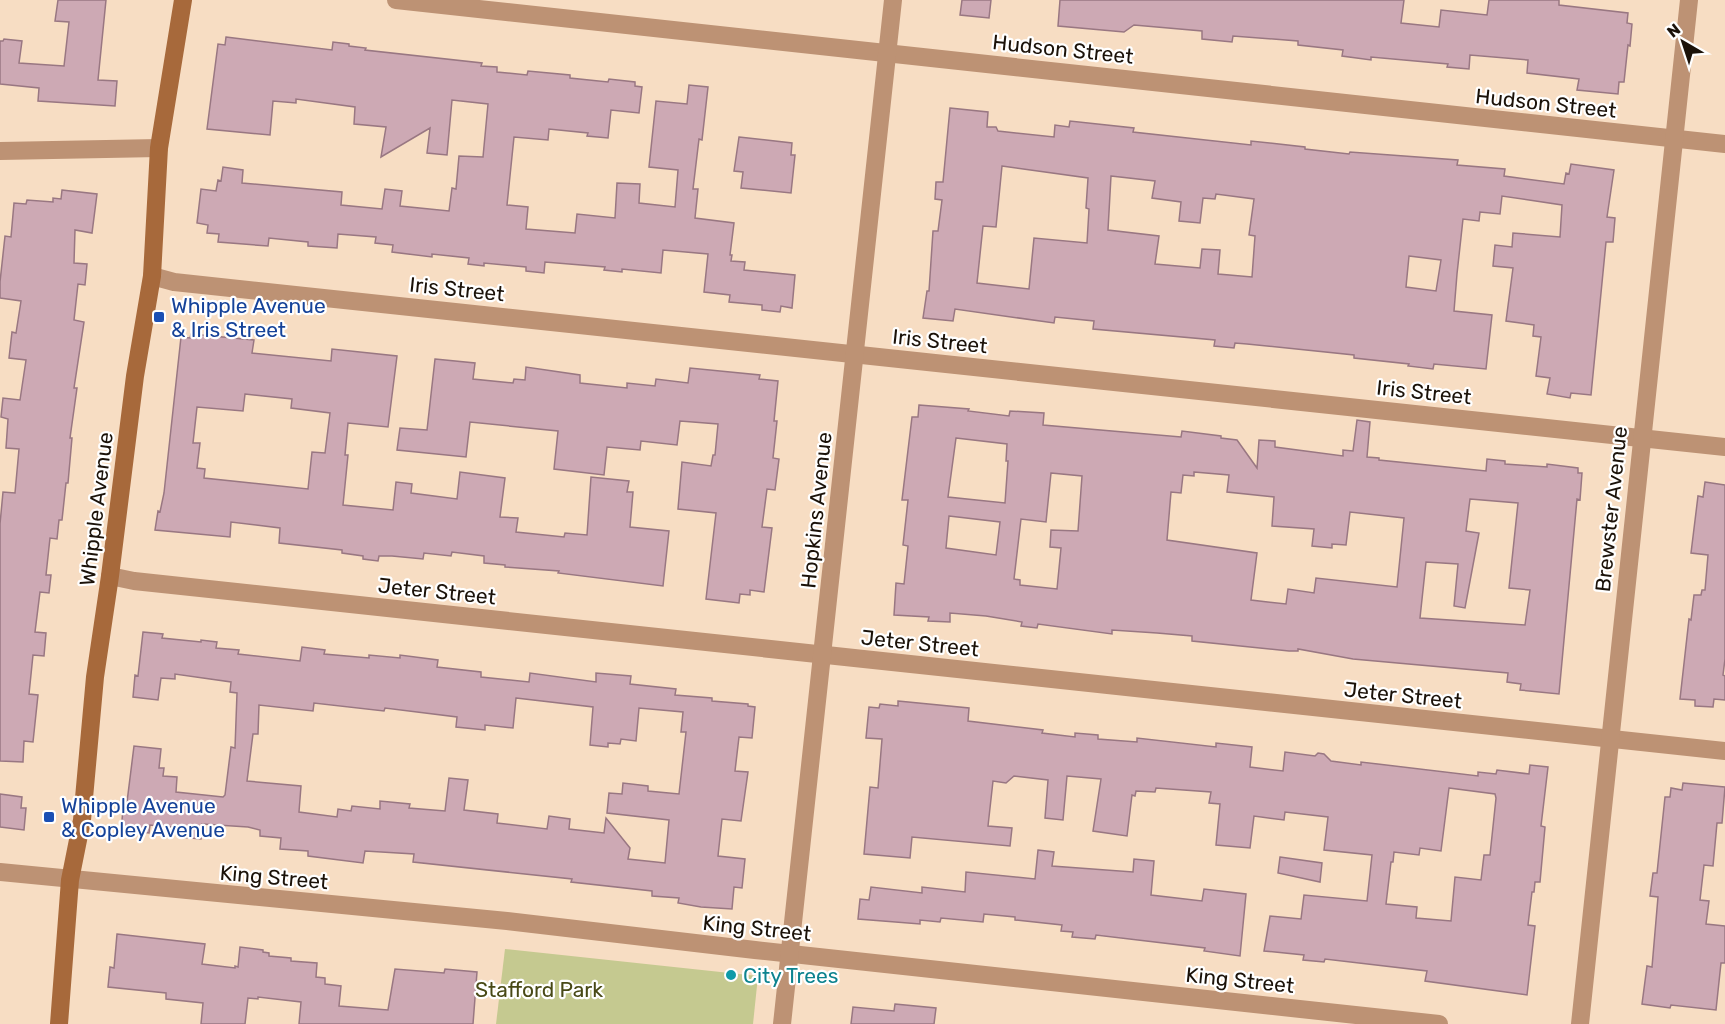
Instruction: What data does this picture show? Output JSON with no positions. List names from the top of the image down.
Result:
{
  "streets": {
    "main road": ["Whipple Avenue"],
    "street": [
      "Hudson Street",
      "Iris Street",
      "Brewster Avenue",
      "Hopkins Avenue",
      "Jeter Street",
      "King Street"
    ]
  },
  "crossings": [
    ["Hudson Street", "Brewster Avenue"],
    ["Hudson Street", "Hopkins Avenue"],
    ["Iris Street", "Whipple Avenue"],
    ["Iris Street", "Brewster Avenue"],
    ["Iris Street", "Hopkins Avenue"],
    ["Whipple Avenue", "Jeter Street"],
    ["Whipple Avenue", "King Street"],
    ["Brewster Avenue", "Jeter Street"],
    ["Hopkins Avenue", "Jeter Street"],
    ["Hopkins Avenue", "King Street"]
  ],
  "parks": ["Stafford Park"],
  "places": {
    "transit": ["Whipple Avenue & Iris Street", "Whipple Avenue & Copley Avenue"],
    "other": ["City Trees"]
  },
  "north": "top left"
}
